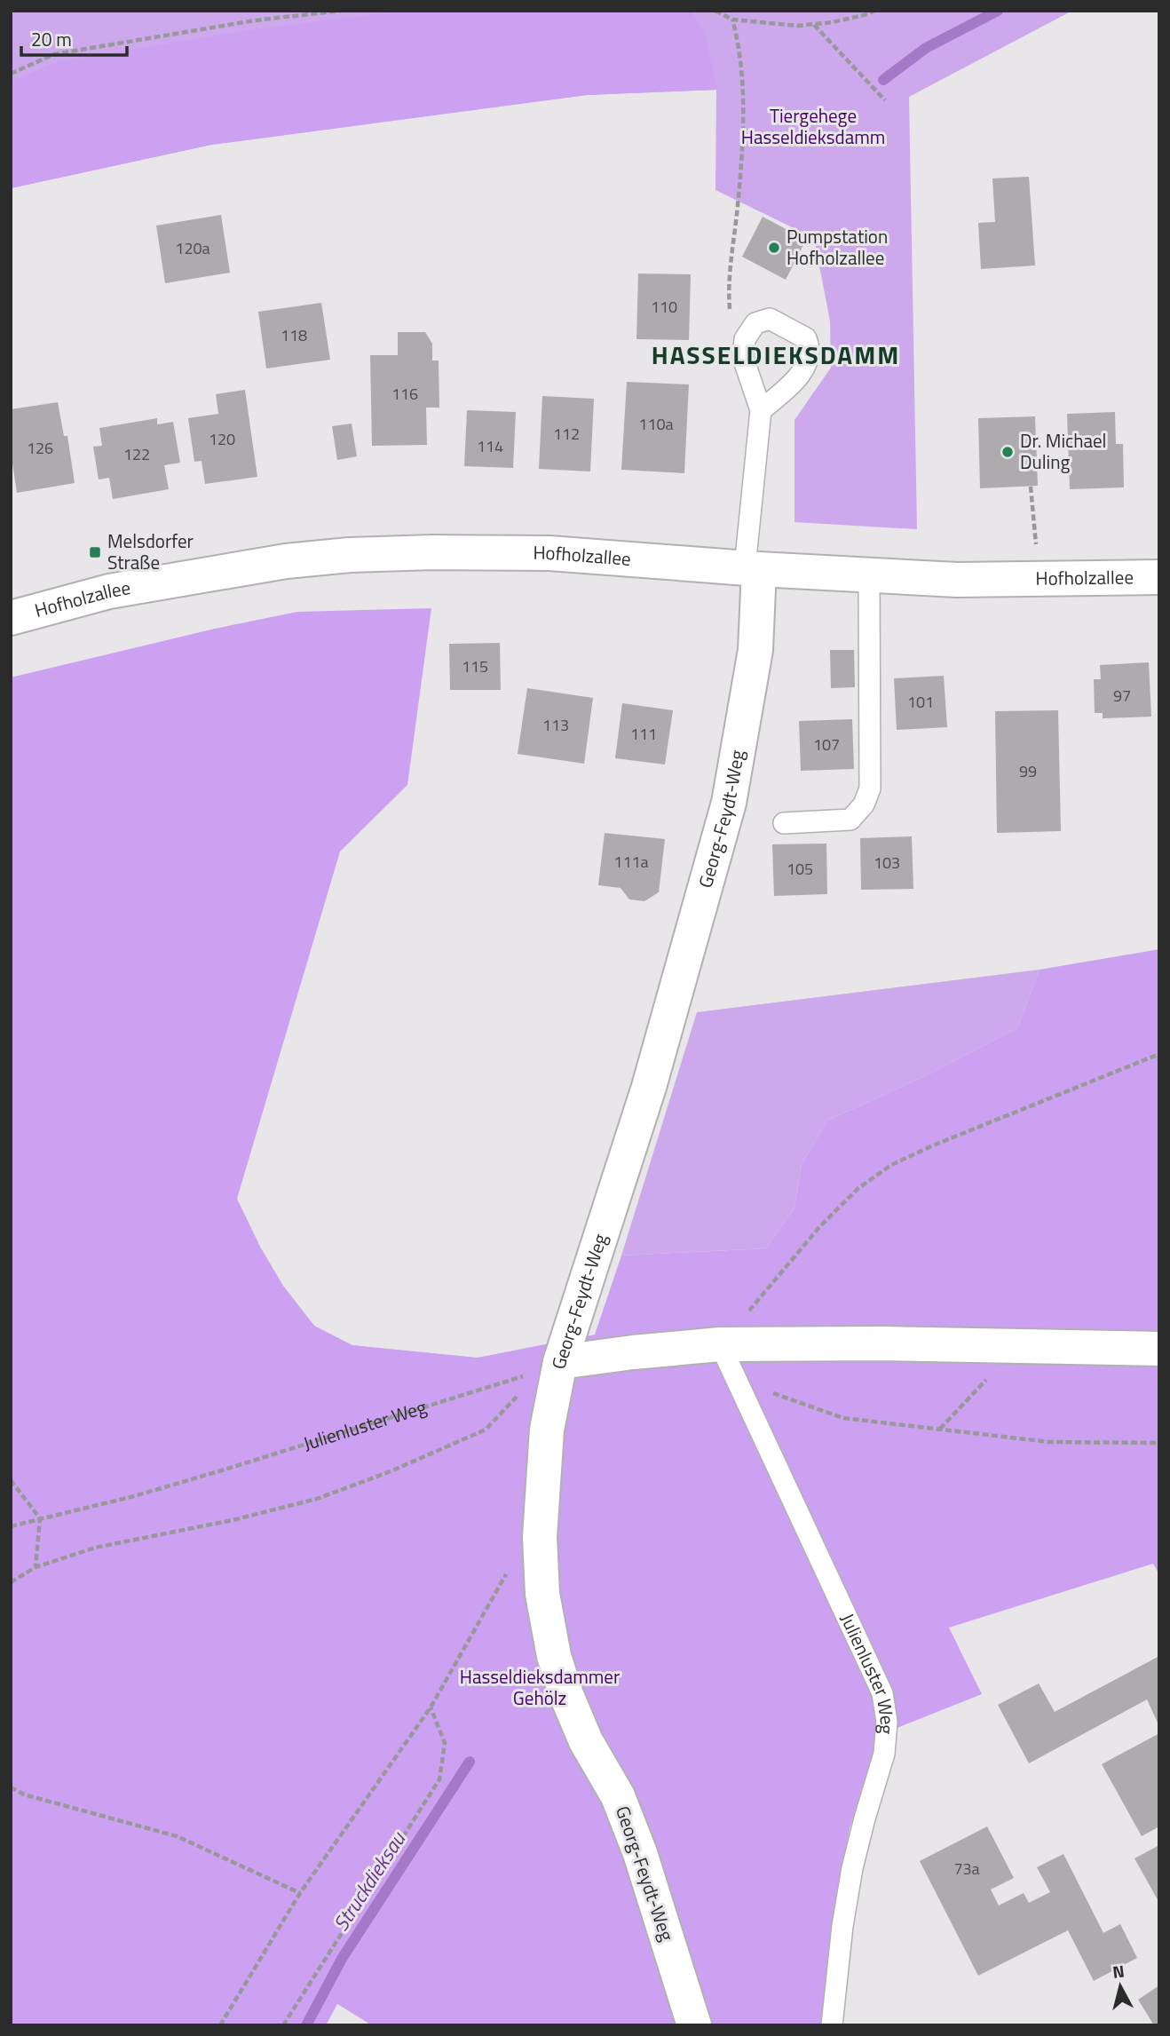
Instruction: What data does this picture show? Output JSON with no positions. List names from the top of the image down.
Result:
{
  "streets": {
    "street": ["Hofholzallee", "Georg-Feydt-Weg"],
    "lane": ["Julienluster Weg"]
  },
  "crossings": [
    ["Hofholzallee", "Georg-Feydt-Weg"],
    ["Georg-Feydt-Weg", "Julienluster Weg"]
  ],
  "districts": ["HASSELDIEKSDAMM"],
  "water": ["Struckdieksau"],
  "parks": ["Tiergehege Hasseldieksdamm", "Hasseldieksdammer Gehölz"],
  "places": {
    "other": ["Pumpstation Hofholzallee", "Dr. Michael Duling"],
    "transit": ["Melsdorfer Straße"]
  },
  "house_numbers": [
    "120a",
    "110",
    "118",
    "116",
    "110a",
    "112",
    "120",
    "114",
    "126",
    "122",
    "115",
    "97",
    "101",
    "113",
    "111",
    "107",
    "99",
    "111a",
    "103",
    "105",
    "73a"
  ],
  "scale_bar": "20 m",
  "north": "top"
}
